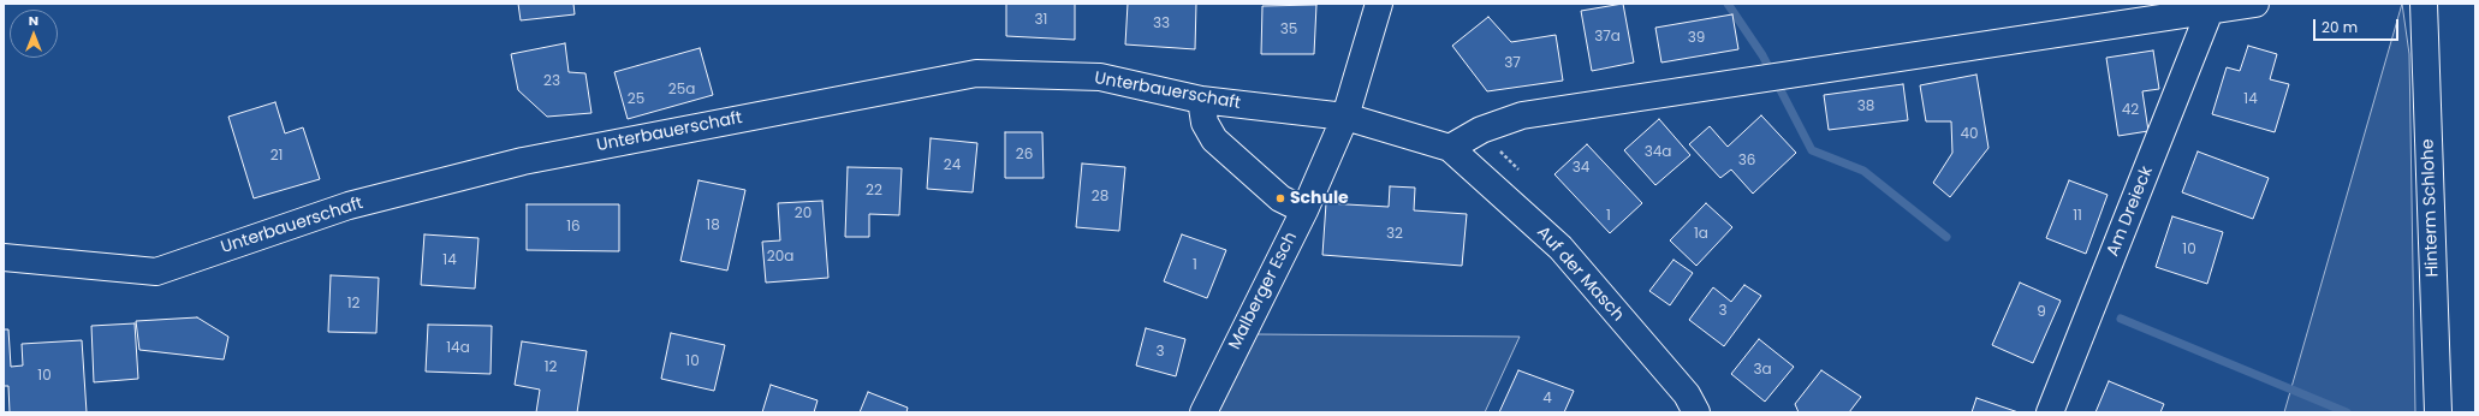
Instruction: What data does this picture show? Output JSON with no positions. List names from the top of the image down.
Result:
{
  "streets": {
    "street": [
      "Unterbauerschaft",
      "Hinterm Schlohe",
      "Am Dreieck",
      "Auf der Masch",
      "Malberger Esch"
    ]
  },
  "crossings": [
    ["Unterbauerschaft", "Auf der Masch"],
    ["Unterbauerschaft", "Malberger Esch"]
  ],
  "places": ["Schule"],
  "house_numbers": [
    "31",
    "33",
    "35",
    "37a",
    "39",
    "37",
    "23",
    "25a",
    "25",
    "14",
    "38",
    "42",
    "40",
    "34a",
    "26",
    "21",
    "36",
    "24",
    "34",
    "22",
    "28",
    "20",
    "1",
    "11",
    "18",
    "16",
    "32",
    "1a",
    "10",
    "20a",
    "14",
    "1",
    "12",
    "3",
    "9",
    "14a",
    "3",
    "10",
    "12",
    "3a",
    "10",
    "4"
  ],
  "scale_bar": "20 m",
  "north": "top"
}
